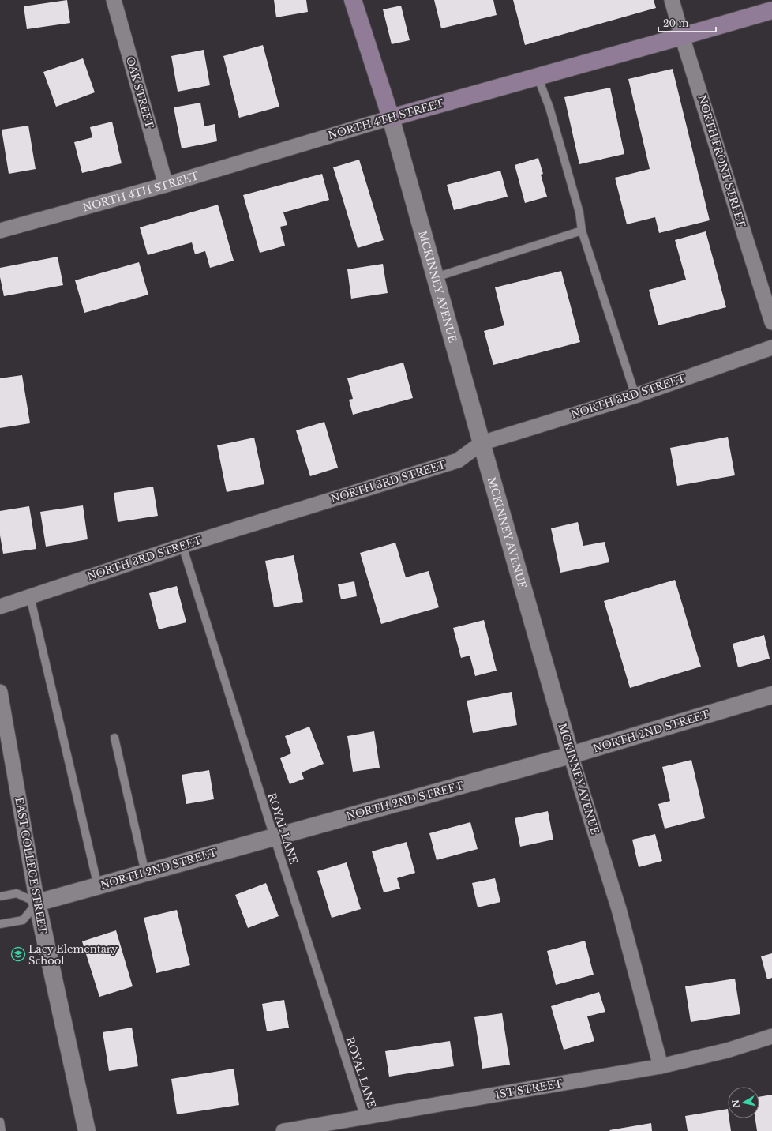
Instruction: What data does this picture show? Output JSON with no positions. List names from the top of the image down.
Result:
{
  "streets": {
    "main road": ["NORTH 4TH STREET", "MCKINNEY AVENUE"],
    "street": [
      "OAK STREET",
      "NORTH FRONT STREET",
      "NORTH 3RD STREET",
      "NORTH 2ND STREET",
      "EAST COLLEGE STREET",
      "1ST STREET"
    ],
    "lane": ["ROYAL LANE"]
  },
  "crossings": [
    ["OAK STREET", "NORTH 4TH STREET"],
    ["NORTH 4TH STREET", "NORTH FRONT STREET"],
    ["NORTH 4TH STREET", "MCKINNEY AVENUE"],
    ["MCKINNEY AVENUE", "NORTH 3RD STREET"],
    ["MCKINNEY AVENUE", "NORTH 2ND STREET"],
    ["MCKINNEY AVENUE", "1ST STREET"],
    ["NORTH 3RD STREET", "ROYAL LANE"],
    ["NORTH 2ND STREET", "ROYAL LANE"],
    ["NORTH 2ND STREET", "EAST COLLEGE STREET"],
    ["ROYAL LANE", "1ST STREET"]
  ],
  "places": {
    "school or university": ["Lacy Elementary School"]
  },
  "scale_bar": "20 m",
  "north": "left"
}
